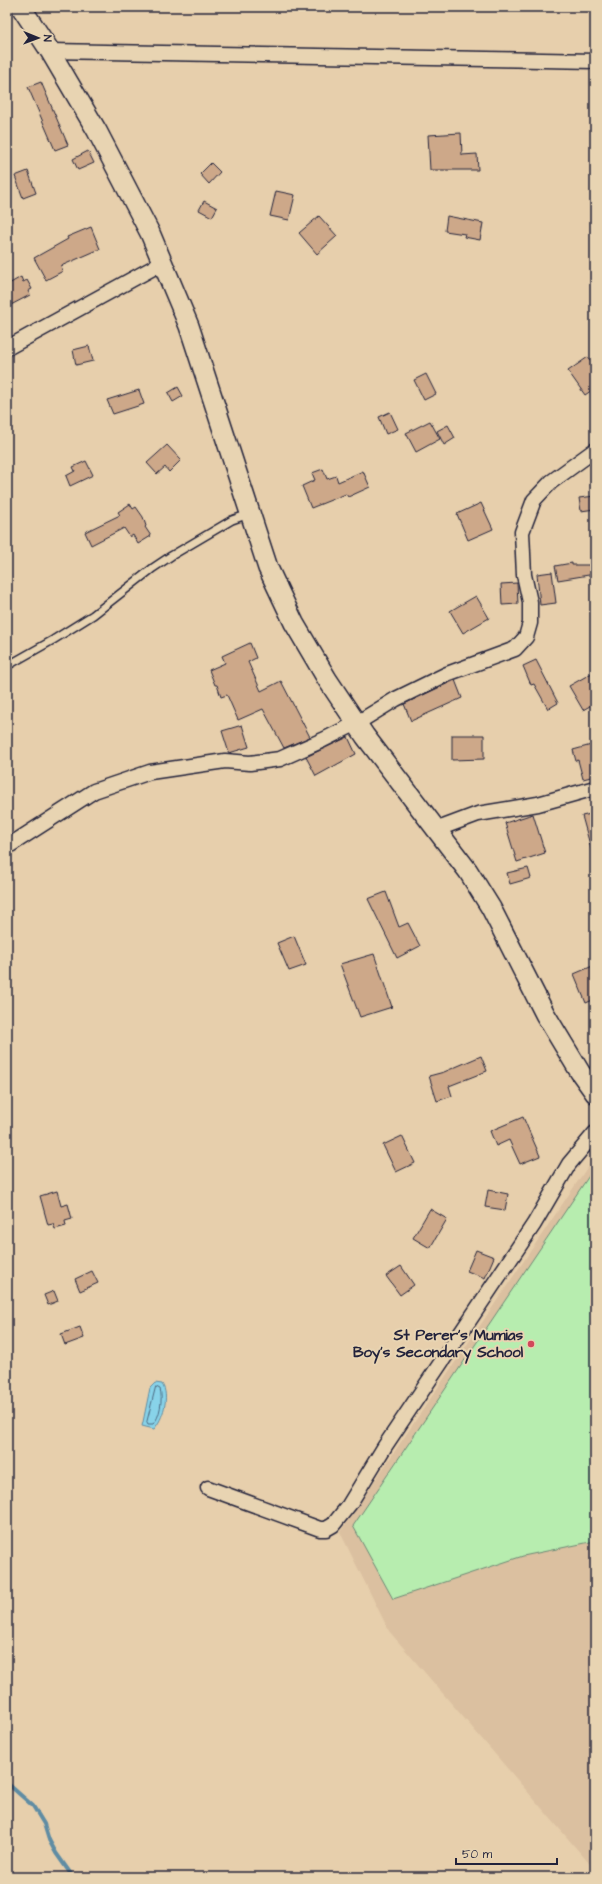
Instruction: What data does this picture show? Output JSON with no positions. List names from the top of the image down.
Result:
{
  "places": ["St Perer's Mumias Boy's Secondary School"],
  "scale_bar": "50 m",
  "north": "right"
}
